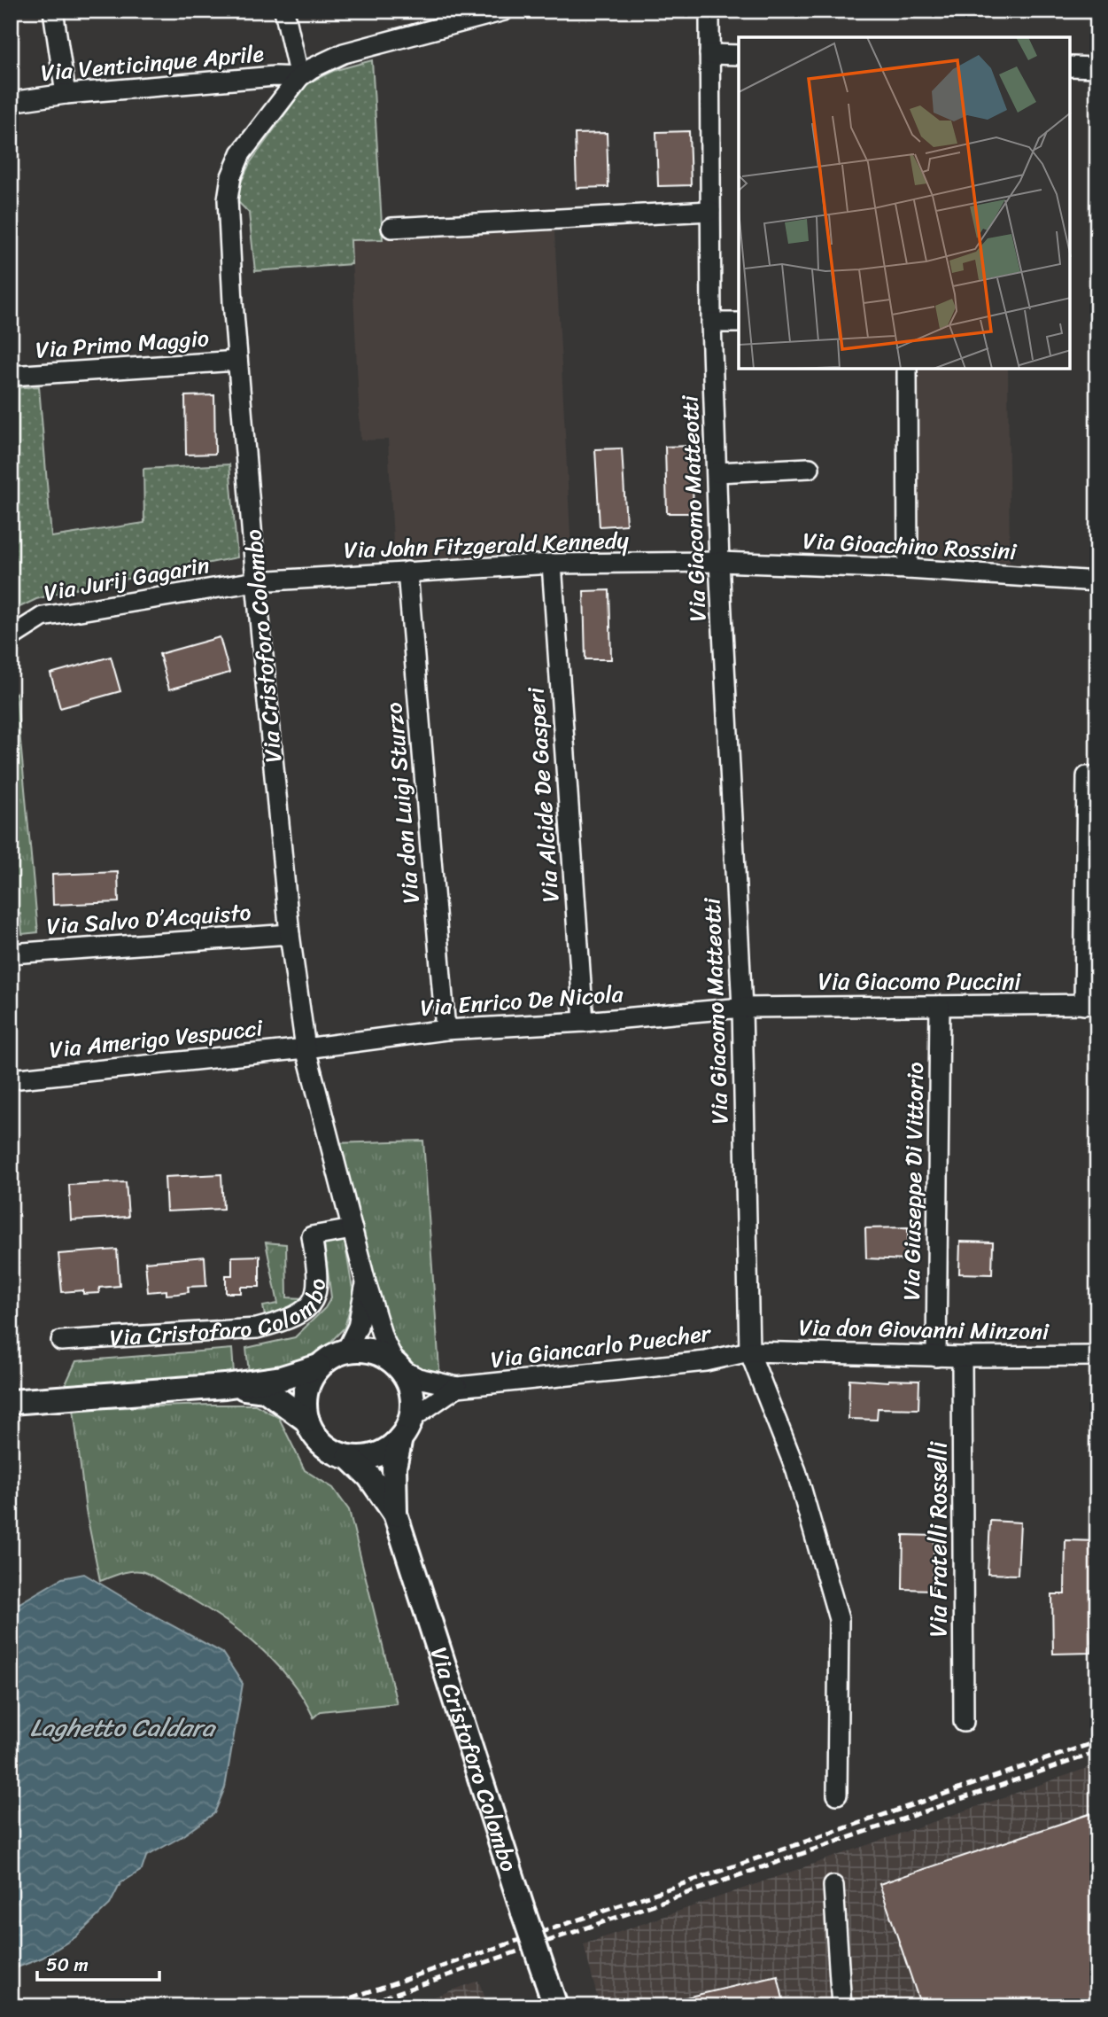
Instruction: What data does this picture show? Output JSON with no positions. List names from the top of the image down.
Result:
{
  "streets": {
    "street": [
      "Via Venticinque Aprile",
      "Via Primo Maggio",
      "Via Giacomo Matteotti",
      "Via John Fitzgerald Kennedy",
      "Via Gioachino Rossini",
      "Via Jurij Gagarin",
      "Via Cristoforo Colombo",
      "Via Alcide De Gasperi",
      "Via don Luigi Sturzo",
      "Via Salvo D’Acquisto",
      "Via Giacomo Puccini",
      "Via Enrico De Nicola",
      "Via Amerigo Vespucci",
      "Via Giuseppe Di Vittorio",
      "Via don Giovanni Minzoni",
      "Via Giancarlo Puecher",
      "Via Fratelli Rosselli"
    ]
  },
  "crossings": [
    ["Via Venticinque Aprile", "Via Cristoforo Colombo"],
    ["Via Primo Maggio", "Via Cristoforo Colombo"],
    ["Via Giacomo Matteotti", "Via John Fitzgerald Kennedy"],
    ["Via Giacomo Matteotti", "Via Gioachino Rossini"],
    ["Via Giacomo Matteotti", "Via Giacomo Puccini"],
    ["Via Giacomo Matteotti", "Via Enrico De Nicola"],
    ["Via Giacomo Matteotti", "Via don Giovanni Minzoni"],
    ["Via Giacomo Matteotti", "Via Giancarlo Puecher"],
    ["Via John Fitzgerald Kennedy", "Via Gioachino Rossini"],
    ["Via John Fitzgerald Kennedy", "Via Jurij Gagarin"],
    ["Via John Fitzgerald Kennedy", "Via Cristoforo Colombo"],
    ["Via John Fitzgerald Kennedy", "Via Alcide De Gasperi"],
    ["Via John Fitzgerald Kennedy", "Via don Luigi Sturzo"],
    ["Via Jurij Gagarin", "Via Cristoforo Colombo"],
    ["Via Cristoforo Colombo", "Via Salvo D’Acquisto"],
    ["Via Cristoforo Colombo", "Via Enrico De Nicola"],
    ["Via Cristoforo Colombo", "Via Amerigo Vespucci"],
    ["Via Cristoforo Colombo", "Via Giancarlo Puecher"],
    ["Via Alcide De Gasperi", "Via Enrico De Nicola"],
    ["Via don Luigi Sturzo", "Via Enrico De Nicola"],
    ["Via Giacomo Puccini", "Via Enrico De Nicola"],
    ["Via Giacomo Puccini", "Via Giuseppe Di Vittorio"],
    ["Via Enrico De Nicola", "Via Amerigo Vespucci"],
    ["Via Giuseppe Di Vittorio", "Via don Giovanni Minzoni"],
    ["Via don Giovanni Minzoni", "Via Giancarlo Puecher"],
    ["Via don Giovanni Minzoni", "Via Fratelli Rosselli"]
  ],
  "water": ["Laghetto Caldara"],
  "scale_bar": "50 m"
}
